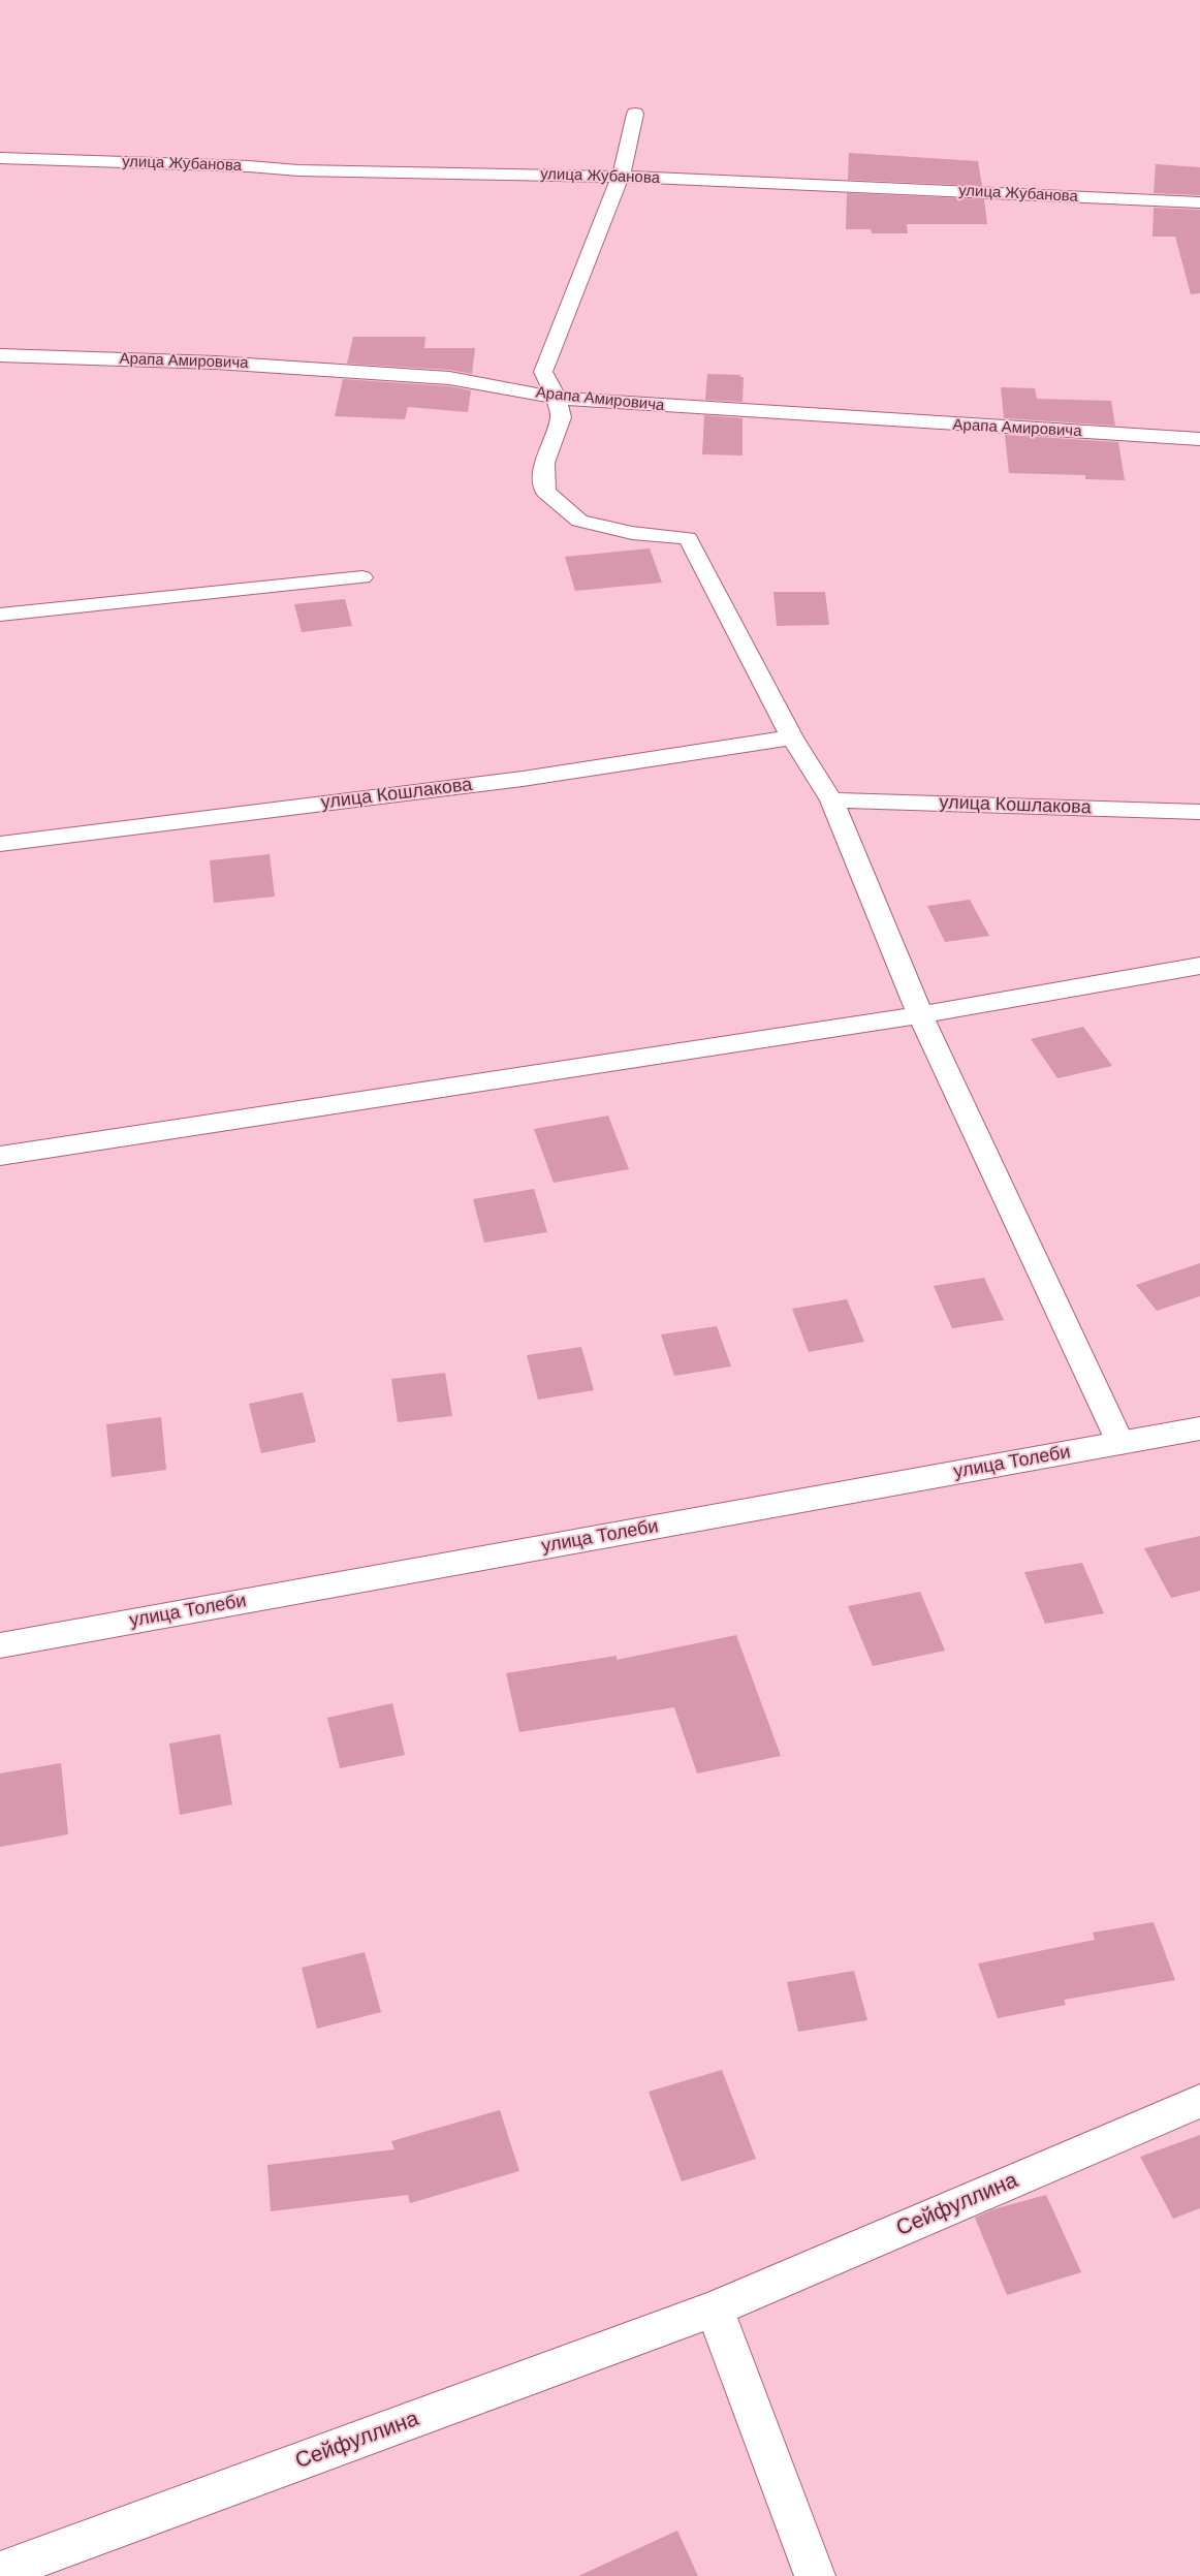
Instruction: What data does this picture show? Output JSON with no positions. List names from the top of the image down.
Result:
{
  "streets": {
    "street": [
      "улица Жубанова",
      "Арапа Амировича",
      "улица Кошлакова",
      "улица Толеби",
      "Сейфуллина"
    ]
  }
}
